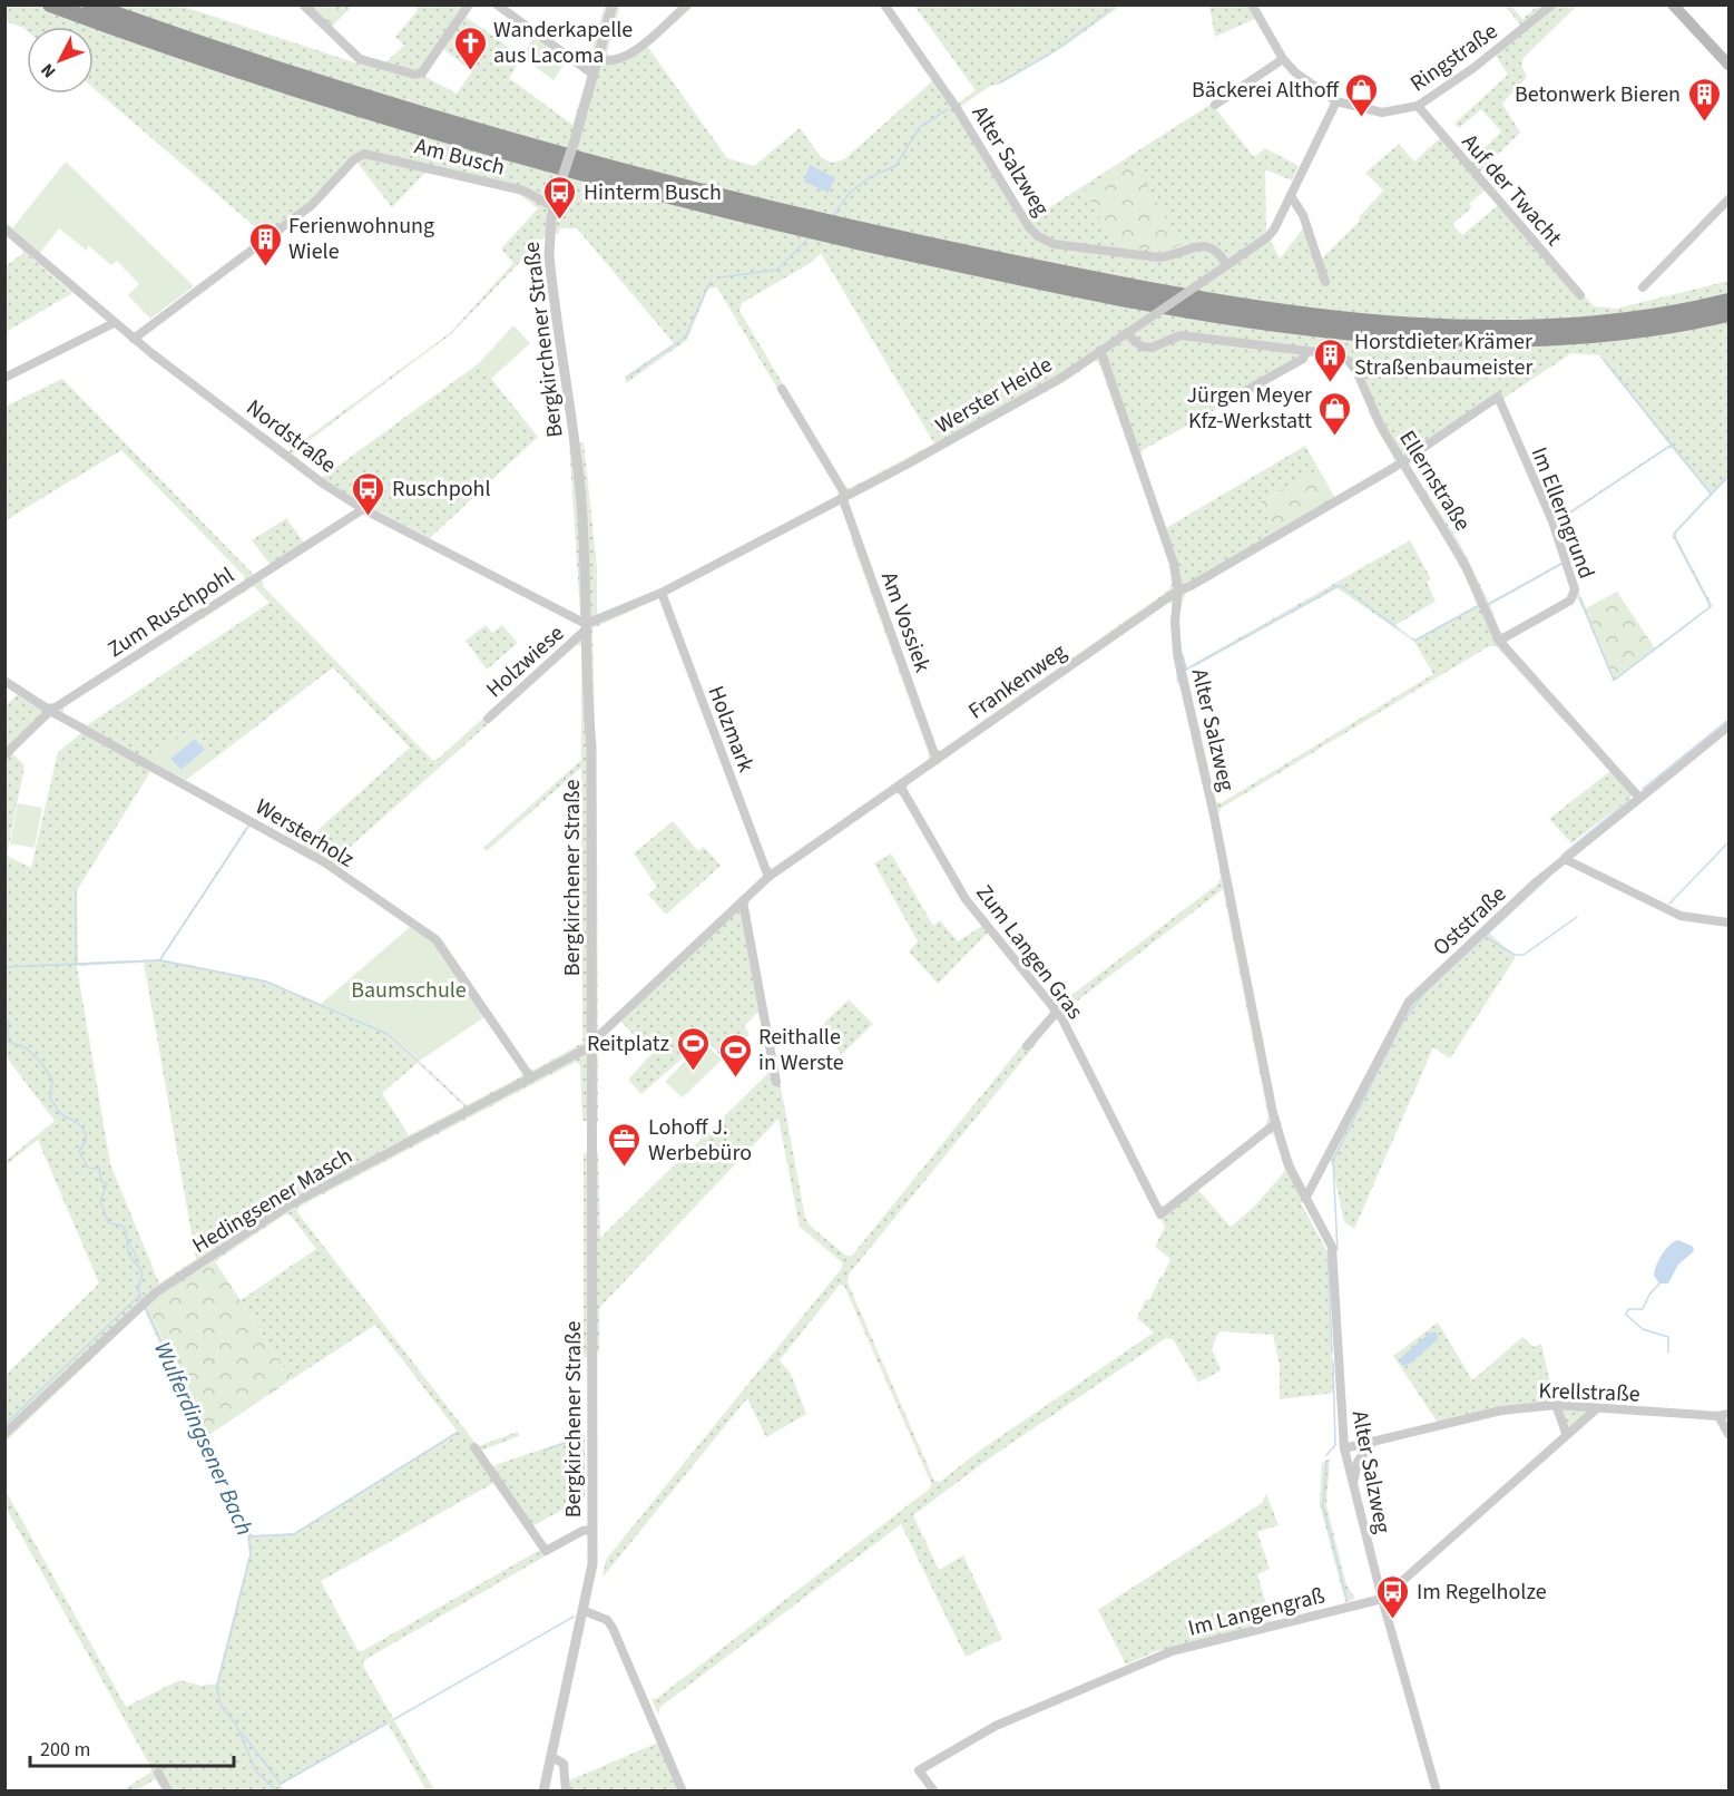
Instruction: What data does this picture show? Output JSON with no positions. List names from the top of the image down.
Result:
{
  "streets": {
    "street": [
      "Ringstraße",
      "Am Busch",
      "Alter Salzweg",
      "Auf der Twacht",
      "Bergkirchener Straße",
      "Werster Heide",
      "Nordstraße",
      "Ellernstraße",
      "Im Ellerngrund",
      "Zum Ruschpohl",
      "Am Vossiek",
      "Holzwiese",
      "Frankenweg",
      "Holzmark",
      "Wersterholz",
      "Oststraße",
      "Zum Langen Gras",
      "Hedingsener Masch",
      "Krellstraße",
      "Im Langengraß"
    ]
  },
  "crossings": [
    ["Ringstraße", "Auf der Twacht"],
    ["Ringstraße", "Werster Heide"],
    ["Am Busch", "Bergkirchener Straße"],
    ["Am Busch", "Nordstraße"],
    ["Alter Salzweg", "Werster Heide"],
    ["Alter Salzweg", "Frankenweg"],
    ["Alter Salzweg", "Oststraße"],
    ["Alter Salzweg", "Zum Langen Gras"],
    ["Alter Salzweg", "Krellstraße"],
    ["Alter Salzweg", "Im Langengraß"],
    ["Bergkirchener Straße", "Werster Heide"],
    ["Bergkirchener Straße", "Nordstraße"],
    ["Bergkirchener Straße", "Holzwiese"],
    ["Bergkirchener Straße", "Frankenweg"],
    ["Bergkirchener Straße", "Hedingsener Masch"],
    ["Werster Heide", "Nordstraße"],
    ["Werster Heide", "Ellernstraße"],
    ["Werster Heide", "Am Vossiek"],
    ["Werster Heide", "Holzwiese"],
    ["Werster Heide", "Holzmark"],
    ["Nordstraße", "Zum Ruschpohl"],
    ["Nordstraße", "Holzwiese"],
    ["Ellernstraße", "Im Ellerngrund"],
    ["Ellernstraße", "Frankenweg"],
    ["Ellernstraße", "Oststraße"],
    ["Im Ellerngrund", "Frankenweg"],
    ["Zum Ruschpohl", "Wersterholz"],
    ["Am Vossiek", "Frankenweg"],
    ["Frankenweg", "Holzmark"],
    ["Frankenweg", "Zum Langen Gras"],
    ["Frankenweg", "Hedingsener Masch"],
    ["Wersterholz", "Hedingsener Masch"],
    ["Krellstraße", "Im Langengraß"]
  ],
  "water": ["Wulferdingsener Bach"],
  "parks": ["Baumschule"],
  "places": {
    "church": ["Wanderkapelle aus Lacoma"],
    "shop": ["Bäckerei Althoff", "Jürgen Meyer Kfz-Werkstatt"],
    "building": ["Betonwerk Bieren", "Ferienwohnung Wiele", "Horstdieter Krämer Straßenbaumeister"],
    "bus stop": ["Hinterm Busch", "Ruschpohl", "Im Regelholze"],
    "sports": ["Reitplatz", "Reithalle in Werste"],
    "office": ["Lohoff J. Werbebüro"]
  },
  "scale_bar": "200 m",
  "north": "bottom left"
}
